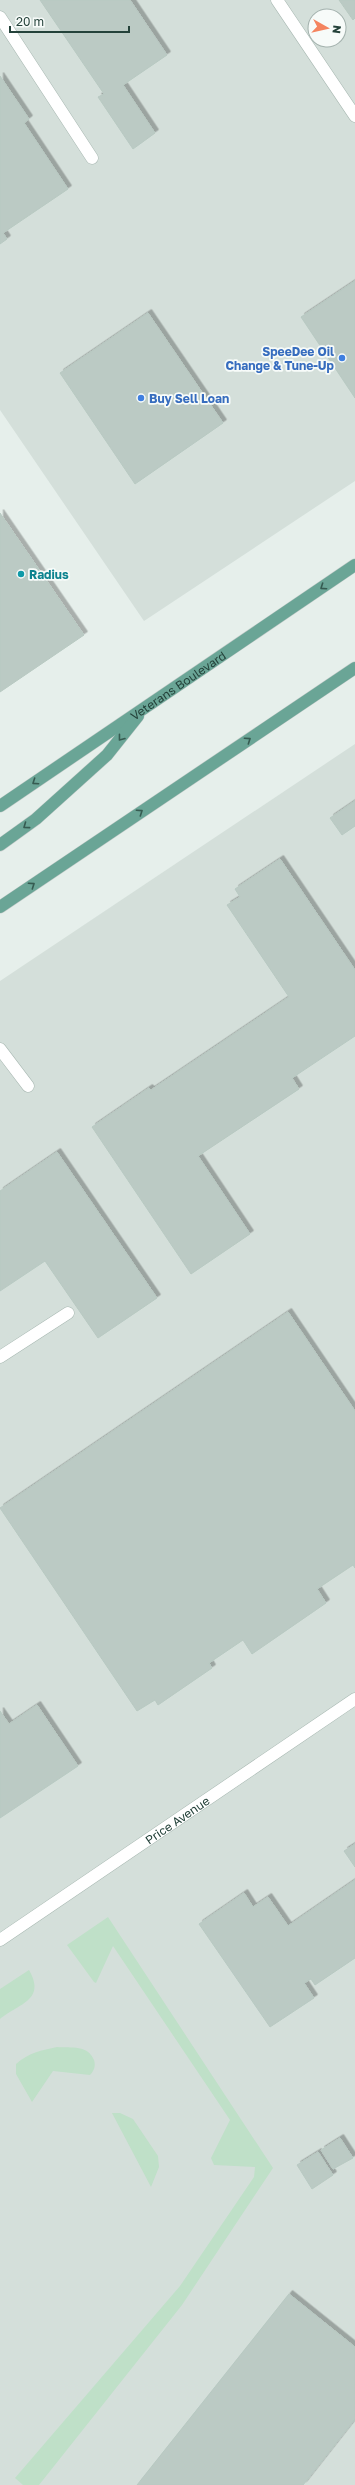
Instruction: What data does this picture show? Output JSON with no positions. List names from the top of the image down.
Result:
{
  "streets": {
    "main road": ["Veterans Boulevard"],
    "street": ["Price Avenue"]
  },
  "places": ["SpeeDee Oil Change & Tune-Up", "Buy Sell Loan", "Radius"],
  "scale_bar": "20 m",
  "north": "right"
}
